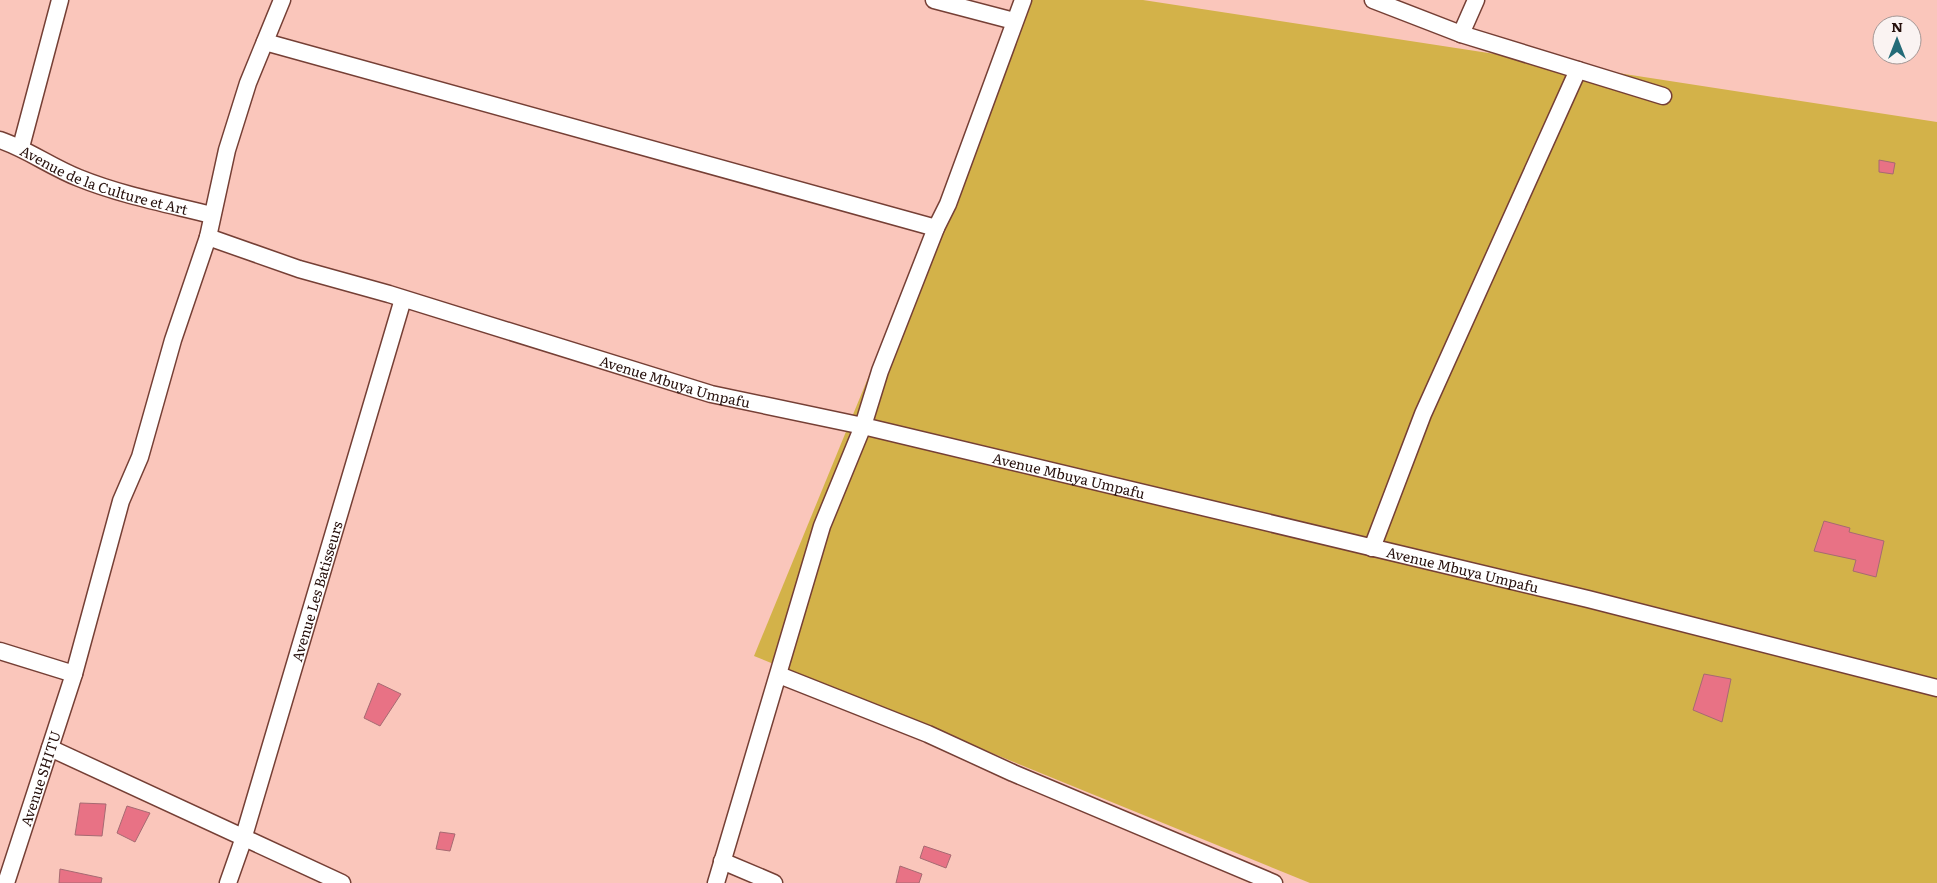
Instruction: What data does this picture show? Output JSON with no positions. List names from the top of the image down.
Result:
{
  "streets": {
    "street": [
      "Avenue de la Culture et Art",
      "Avenue Mbuya Umpafu",
      "Avenue Les Batisseurs",
      "Avenue SHITU"
    ]
  },
  "crossings": [
    ["Avenue de la Culture et Art", "Avenue SHITU"],
    ["Avenue Mbuya Umpafu", "Avenue Les Batisseurs"],
    ["Avenue Mbuya Umpafu", "Avenue SHITU"]
  ],
  "north": "top"
}
